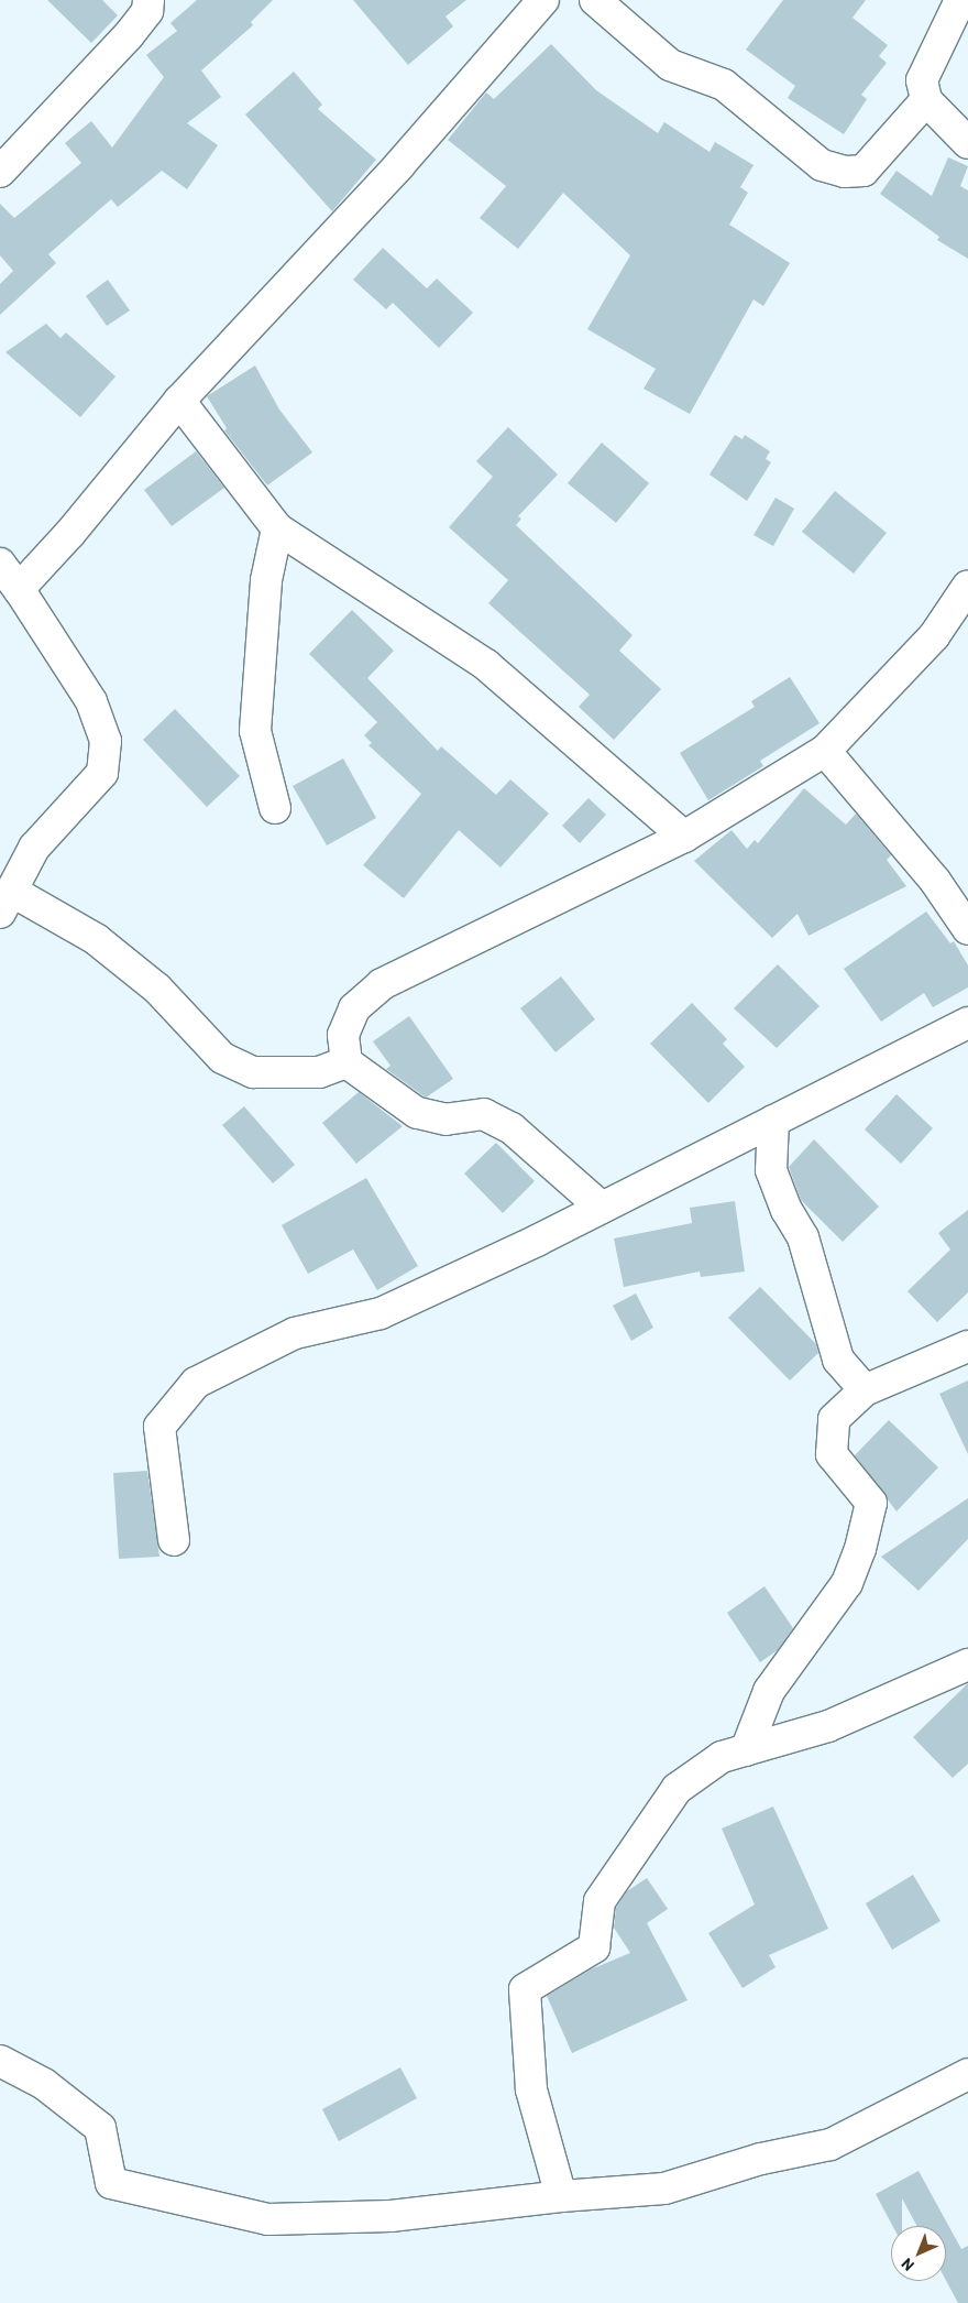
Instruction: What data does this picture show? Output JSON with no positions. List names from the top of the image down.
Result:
{
  "north": "bottom left"
}
